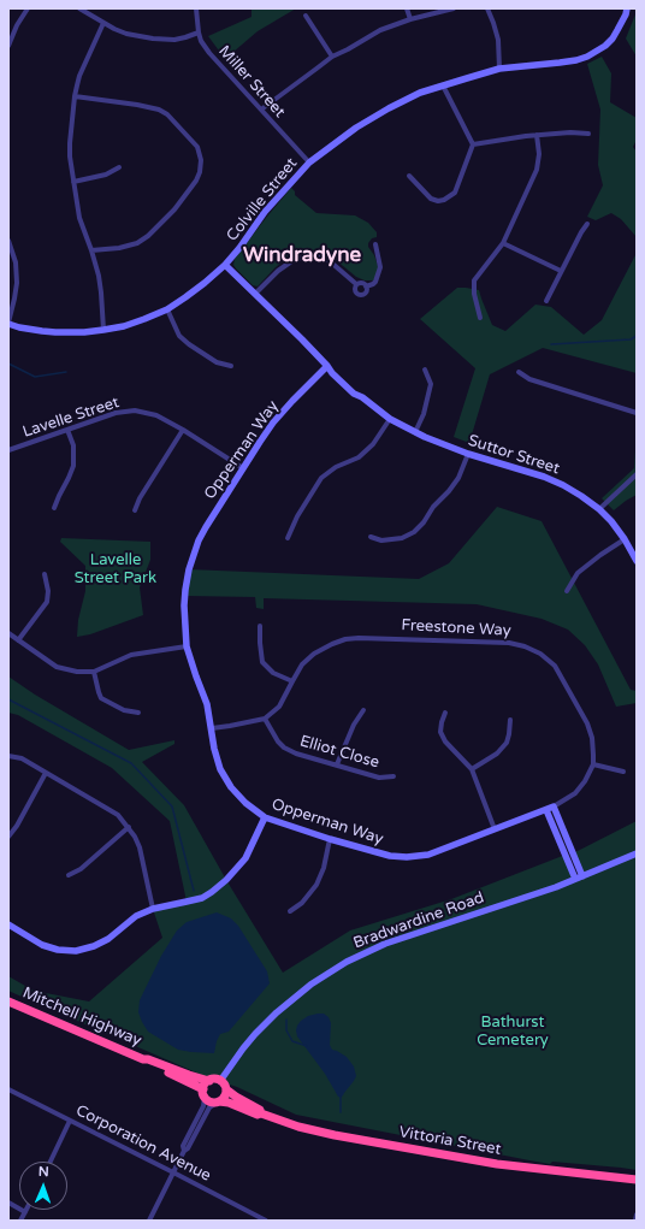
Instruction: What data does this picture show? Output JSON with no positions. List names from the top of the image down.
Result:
{
  "streets": {
    "highway": ["Mitchell Highway", "Vittoria Street"],
    "street": [
      "Miller Street",
      "Colville Street",
      "Lavelle Street",
      "Opperman Way",
      "Suttor Street",
      "Freestone Way",
      "Elliot Close",
      "Bradwardine Road",
      "Corporation Avenue"
    ]
  },
  "crossings": [
    ["Miller Street", "Colville Street"],
    ["Colville Street", "Suttor Street"],
    ["Lavelle Street", "Opperman Way"],
    ["Opperman Way", "Suttor Street"],
    ["Opperman Way", "Freestone Way"],
    ["Freestone Way", "Elliot Close"],
    ["Bradwardine Road", "Mitchell Highway"],
    ["Bradwardine Road", "Vittoria Street"],
    ["Mitchell Highway", "Vittoria Street"]
  ],
  "districts": ["Windradyne"],
  "parks": ["Lavelle Street Park", "Bathurst Cemetery"],
  "north": "top"
}
